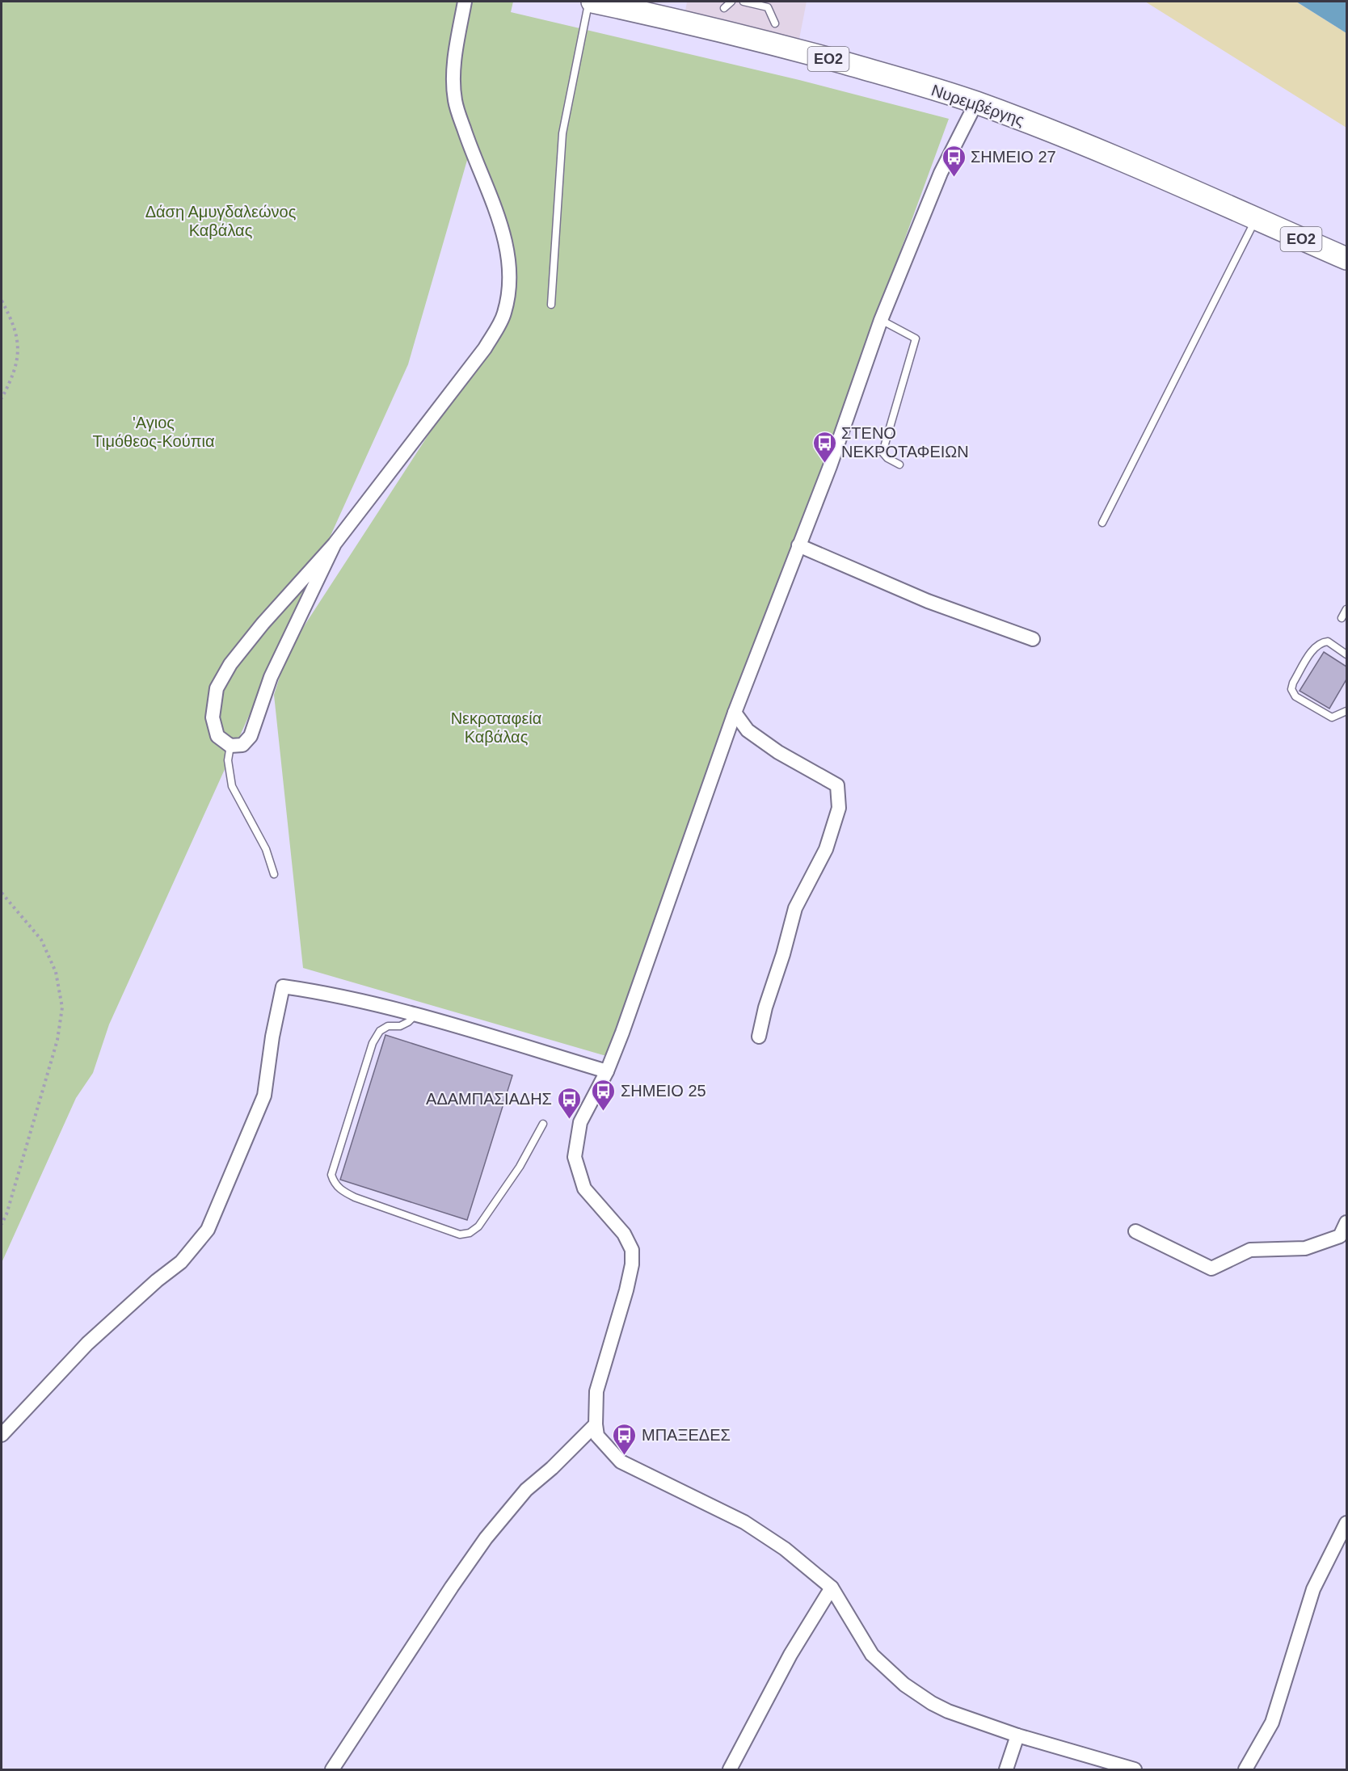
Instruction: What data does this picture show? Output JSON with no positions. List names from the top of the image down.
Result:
{
  "streets": {
    "main road": ["ΕΟ2", "Νυρεμβέργης"]
  },
  "parks": ["Δάση Αμυγδαλεώνος Καβάλας", "'Αγιος Τιμόθεος-Κούπια", "Νεκροταφεία Καβάλας"],
  "places": {
    "bus stop": [
      "ΣΗΜΕΙΟ 27",
      "ΣΤΕΝΟ ΝΕΚΡΟΤΑΦΕΙΩΝ",
      "ΣΗΜΕΙΟ 25",
      "ΑΔΑΜΠΑΣΙΑΔΗΣ",
      "ΜΠΑΞΕΔΕΣ"
    ]
  }
}
